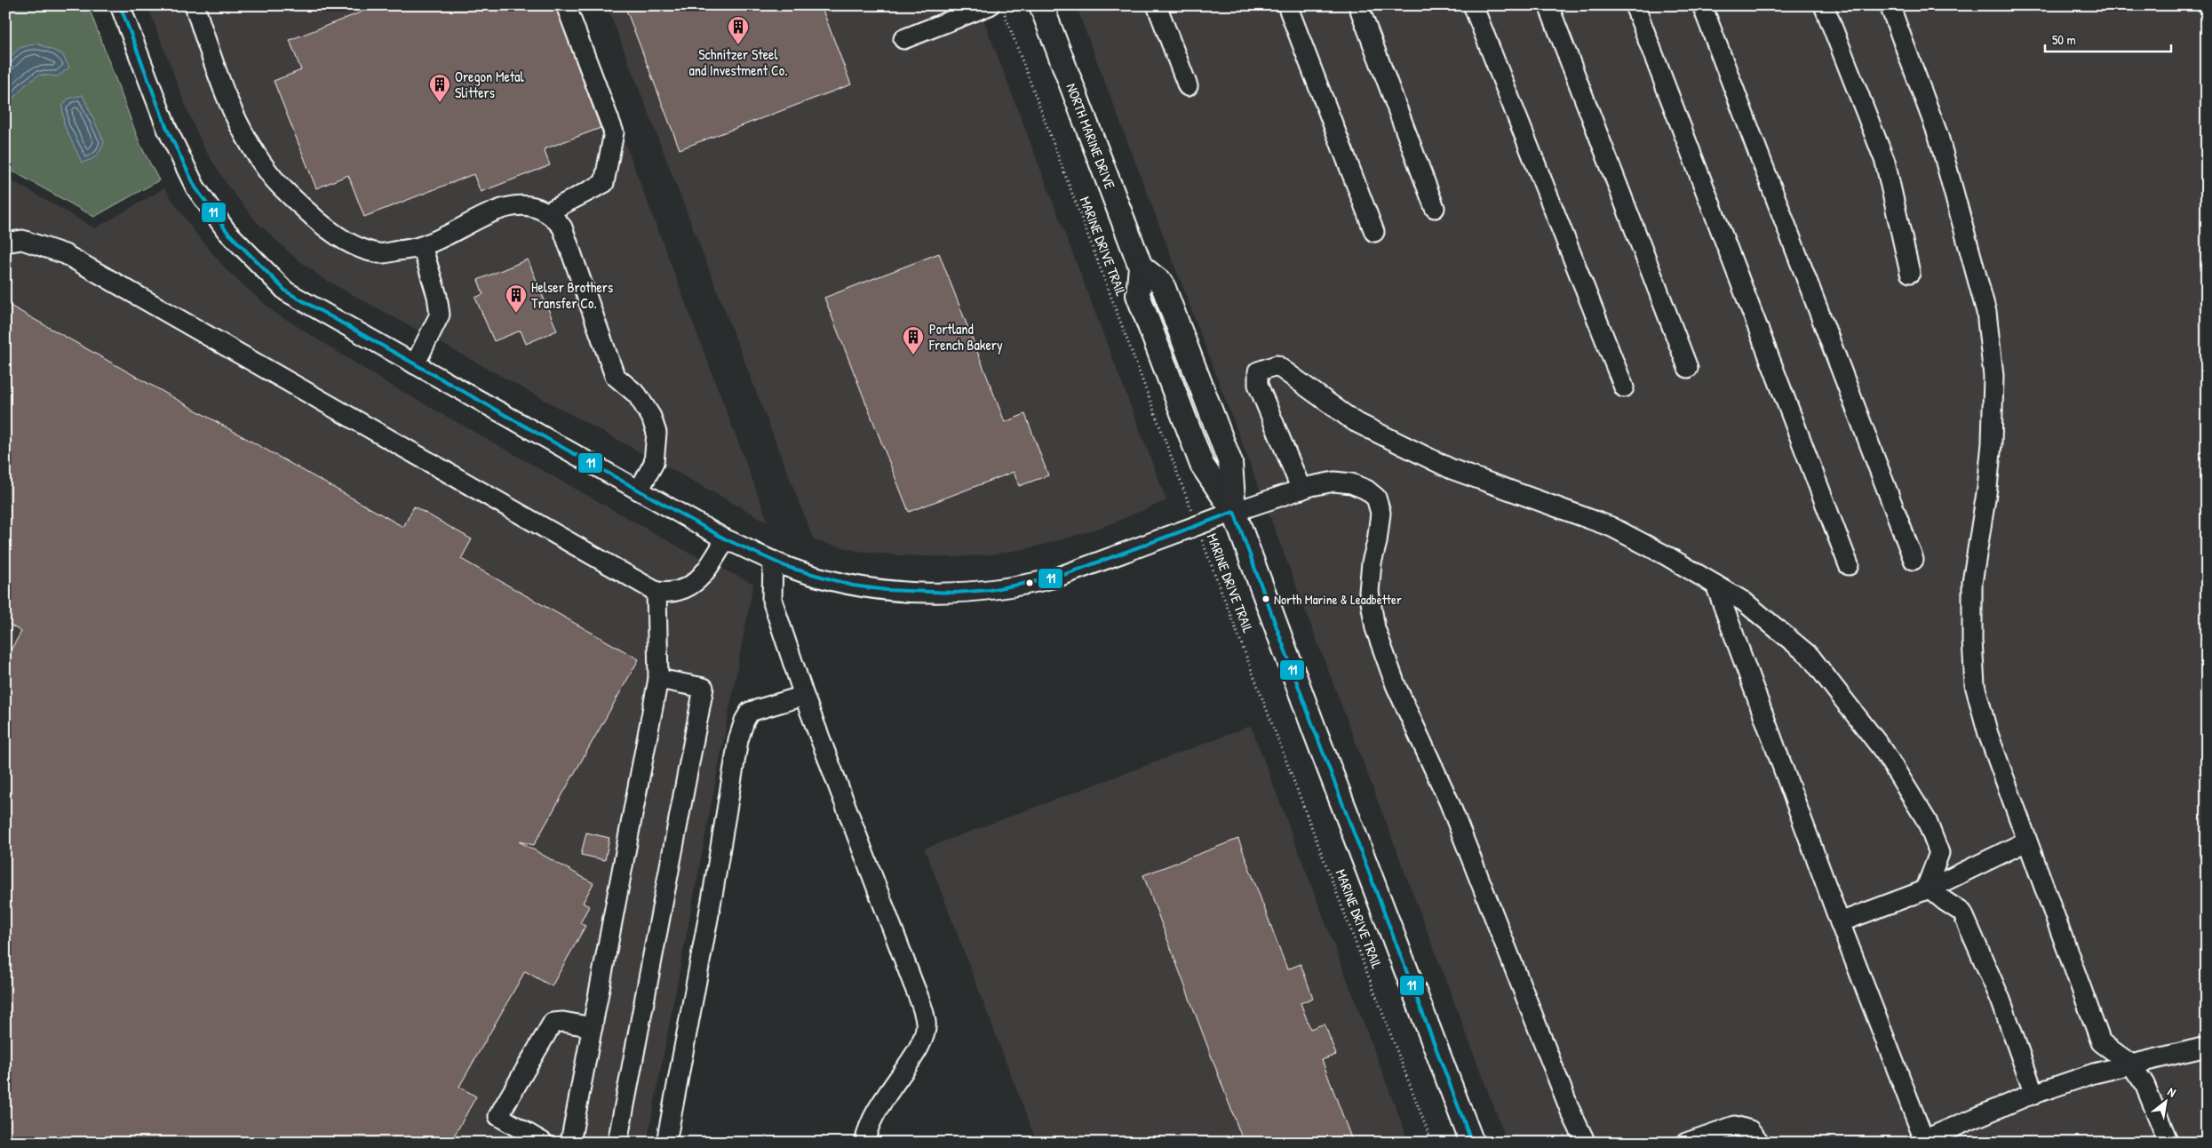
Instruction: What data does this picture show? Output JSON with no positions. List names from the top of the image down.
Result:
{
  "streets": {
    "main road": ["NORTH MARINE DRIVE"],
    "path": ["MARINE DRIVE TRAIL"]
  },
  "places": {
    "building": [
      "Schnitzer Steel and Investment Co.",
      "Oregon Metal Slitters",
      "Helser Brothers Transfer Co.",
      "Portland French Bakery"
    ],
    "other": ["North Marine & Leadbetter"]
  },
  "lines": ["transit line 11"],
  "scale_bar": "50 m",
  "north": "top right"
}
